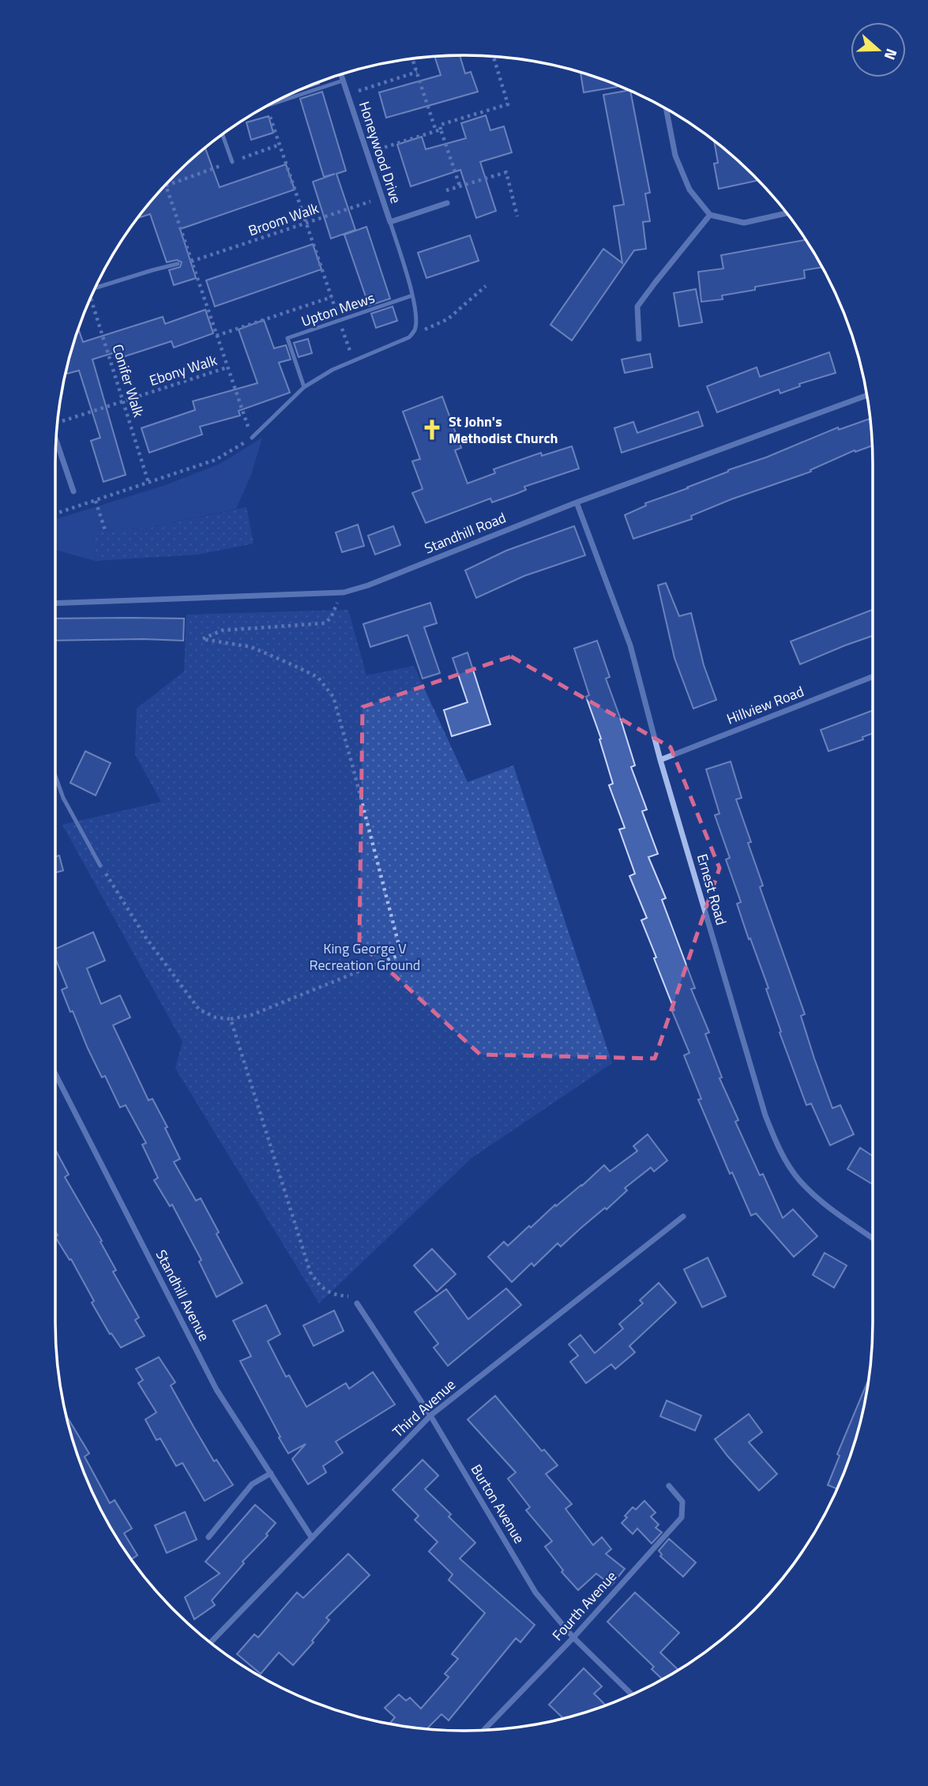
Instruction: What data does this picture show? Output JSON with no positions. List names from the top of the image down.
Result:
{
  "streets": {
    "street": [
      "Honeywood Drive",
      "Standhill Road",
      "Hillview Road",
      "Ernest Road",
      "Standhill Avenue",
      "Third Avenue",
      "Burton Avenue",
      "Fourth Avenue"
    ],
    "lane": ["Upton Mews"],
    "path": ["Broom Walk", "Ebony Walk", "Conifer Walk"]
  },
  "crossings": [
    ["Honeywood Drive", "Broom Walk"],
    ["Ebony Walk", "Conifer Walk"],
    ["Standhill Road", "Ernest Road"],
    ["Hillview Road", "Ernest Road"],
    ["Standhill Avenue", "Third Avenue"],
    ["Third Avenue", "Burton Avenue"],
    ["Burton Avenue", "Fourth Avenue"]
  ],
  "parks": ["King George V Recreation Ground"],
  "places": {
    "church": ["St John's Methodist Church"]
  },
  "north": "right"
}
